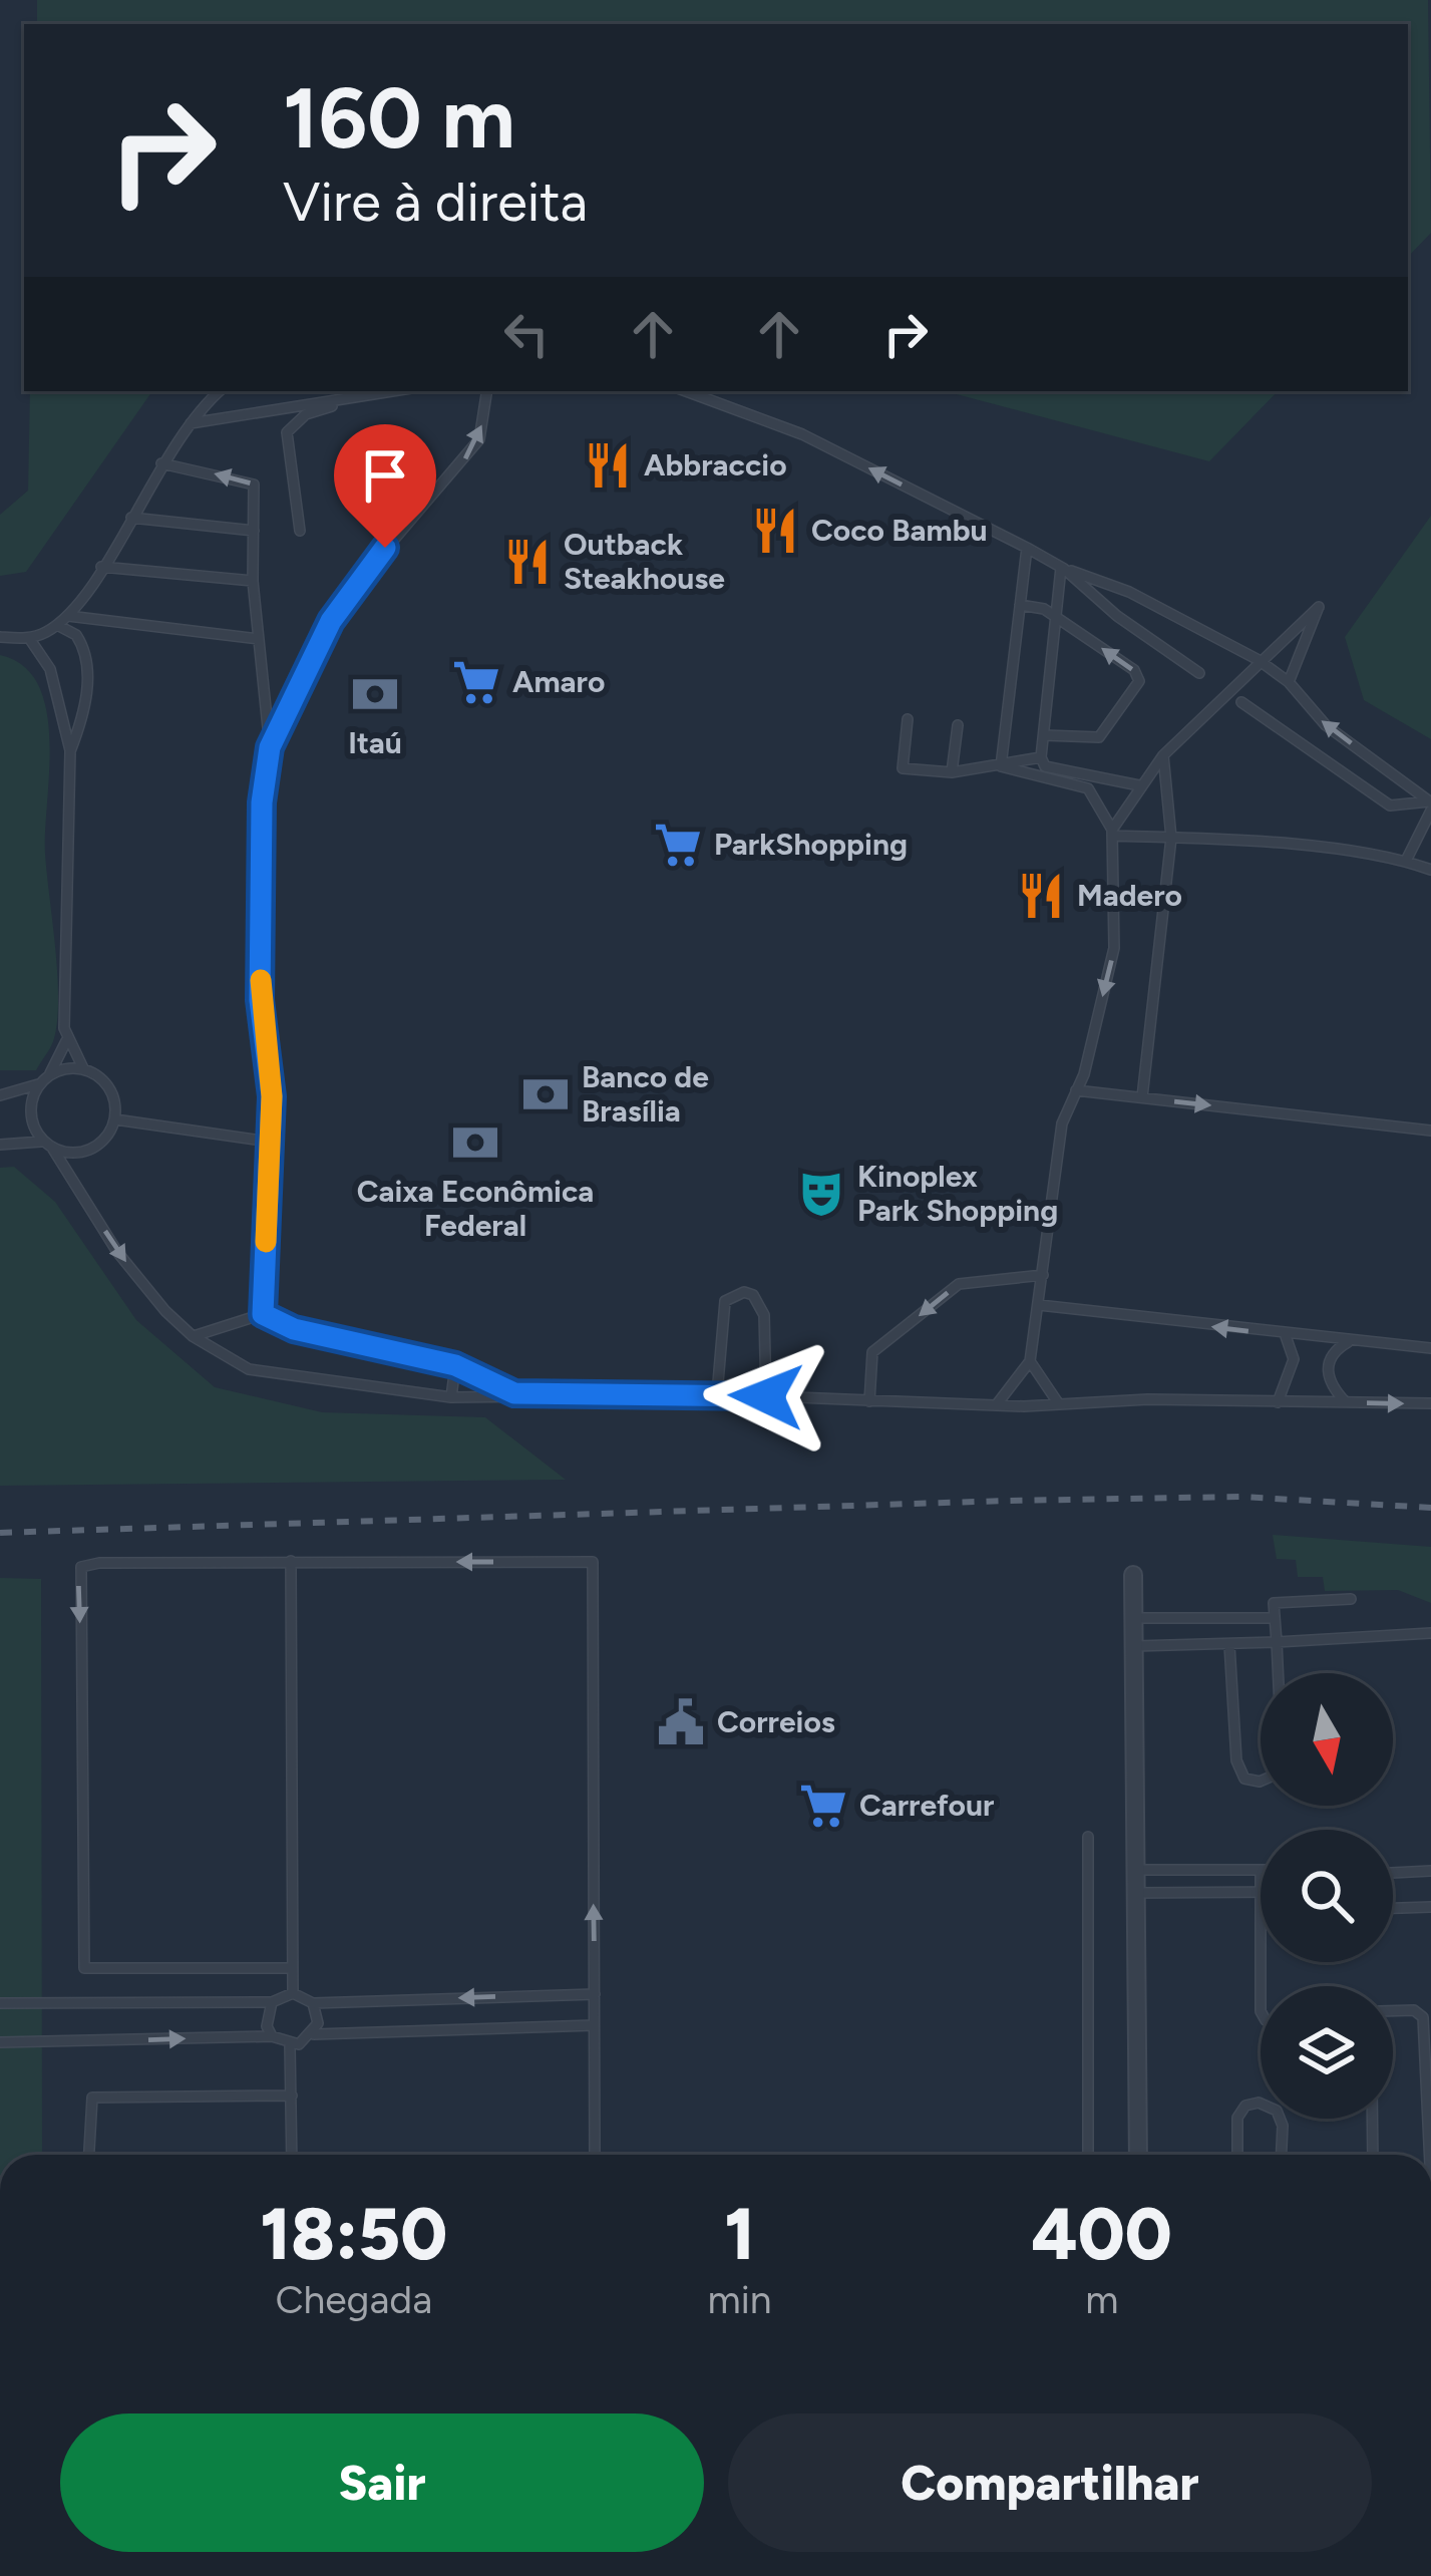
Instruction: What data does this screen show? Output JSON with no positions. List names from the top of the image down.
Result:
{
  "places": {
    "restaurant": [
      "Abbraccio",
      "Coco Bambu",
      "Outback Steakhouse",
      "Madero"
    ],
    "supermarket": ["Amaro", "ParkShopping", "Carrefour"],
    "bank": ["Itaú", "Banco de Brasília", "Caixa Econômica Federal"],
    "theatre": ["Kinoplex Park Shopping"],
    "public building": ["Correios"]
  },
  "north": "bottom",
  "page": {
    "turn": ["160 m", "Vire à direita"],
    "eta": [
      "18:50",
      "Chegada",
      "1",
      "min",
      "400",
      "m"
    ],
    "buttons": ["Sair", "Compartilhar"]
  }
}
